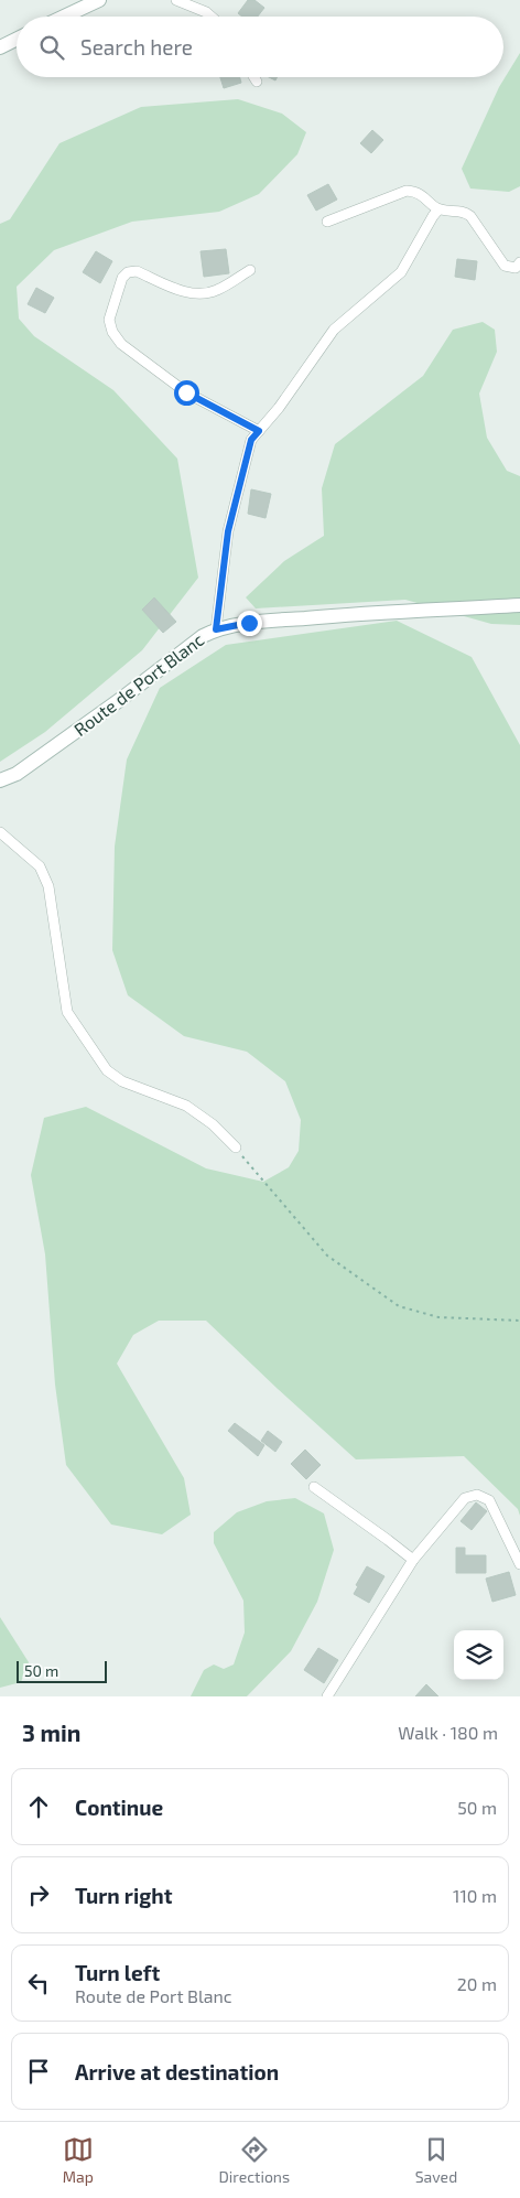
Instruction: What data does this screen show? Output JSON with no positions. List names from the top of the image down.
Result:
{
  "streets": {
    "street": ["Route de Port Blanc"]
  },
  "scale_bar": "50 m",
  "page": {
    "search": "Search here",
    "scale": "50 m",
    "heading": ["3 min", "Walk · 180 m"],
    "list": [
      ["Continue", "50 m"],
      ["Turn right", "110 m"],
      ["Turn left", "Route de Port Blanc", "20 m"],
      "Arrive at destination"
    ],
    "nav": ["Map", "Directions", "Saved"]
  }
}
